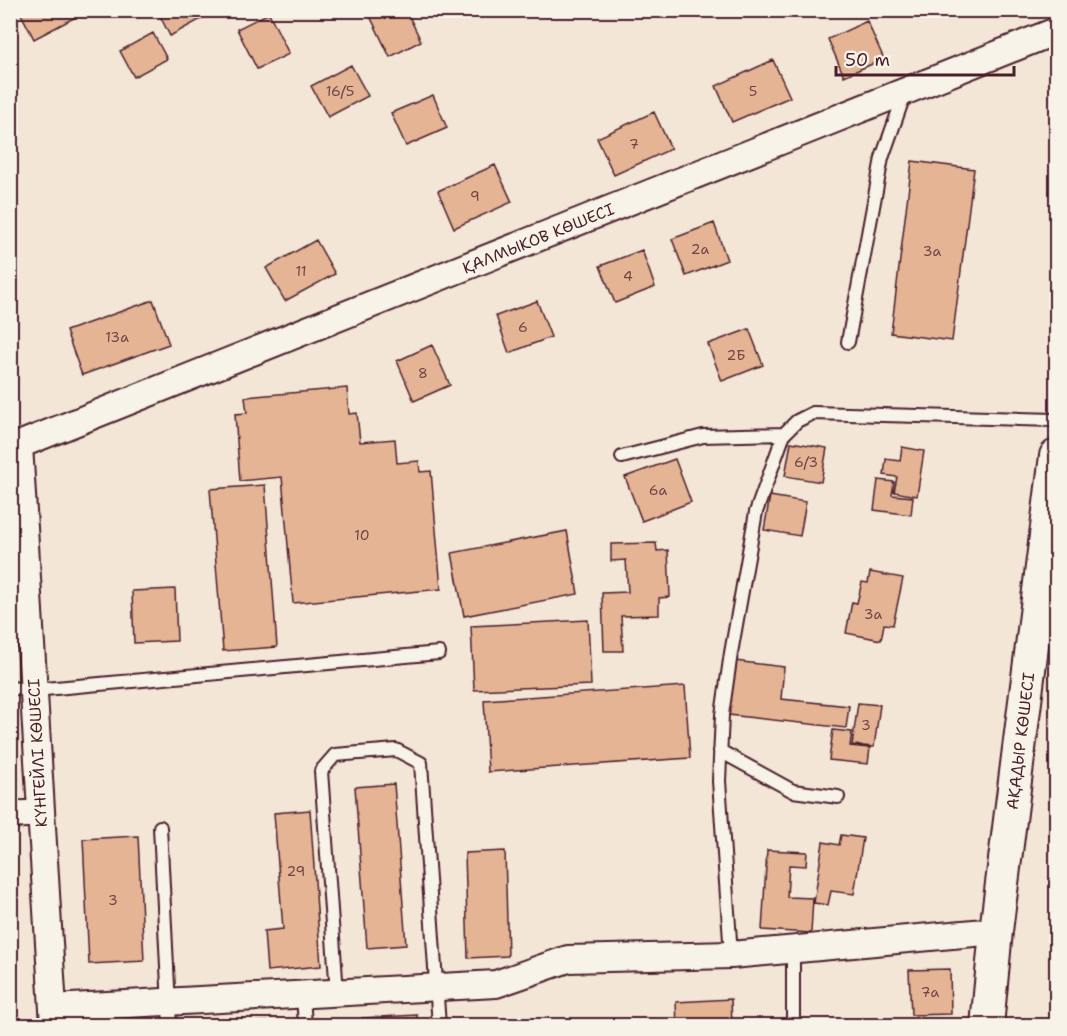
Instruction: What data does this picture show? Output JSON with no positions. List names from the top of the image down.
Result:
{
  "streets": {
    "street": ["ҚАЛМЫКОВ КӨШЕСІ", "АҚАДЫР КӨШЕСІ", "КҮНГЕЙЛІ КӨШЕСІ"]
  },
  "crossings": [
    ["ҚАЛМЫКОВ КӨШЕСІ", "КҮНГЕЙЛІ КӨШЕСІ"]
  ],
  "house_numbers": [
    "16/5",
    "5",
    "7",
    "9",
    "2а",
    "3а",
    "11",
    "4",
    "6",
    "13а",
    "2Б",
    "8",
    "6/3",
    "6а",
    "10",
    "3а",
    "3",
    "29",
    "3",
    "7а"
  ],
  "scale_bar": "50 m"
}
